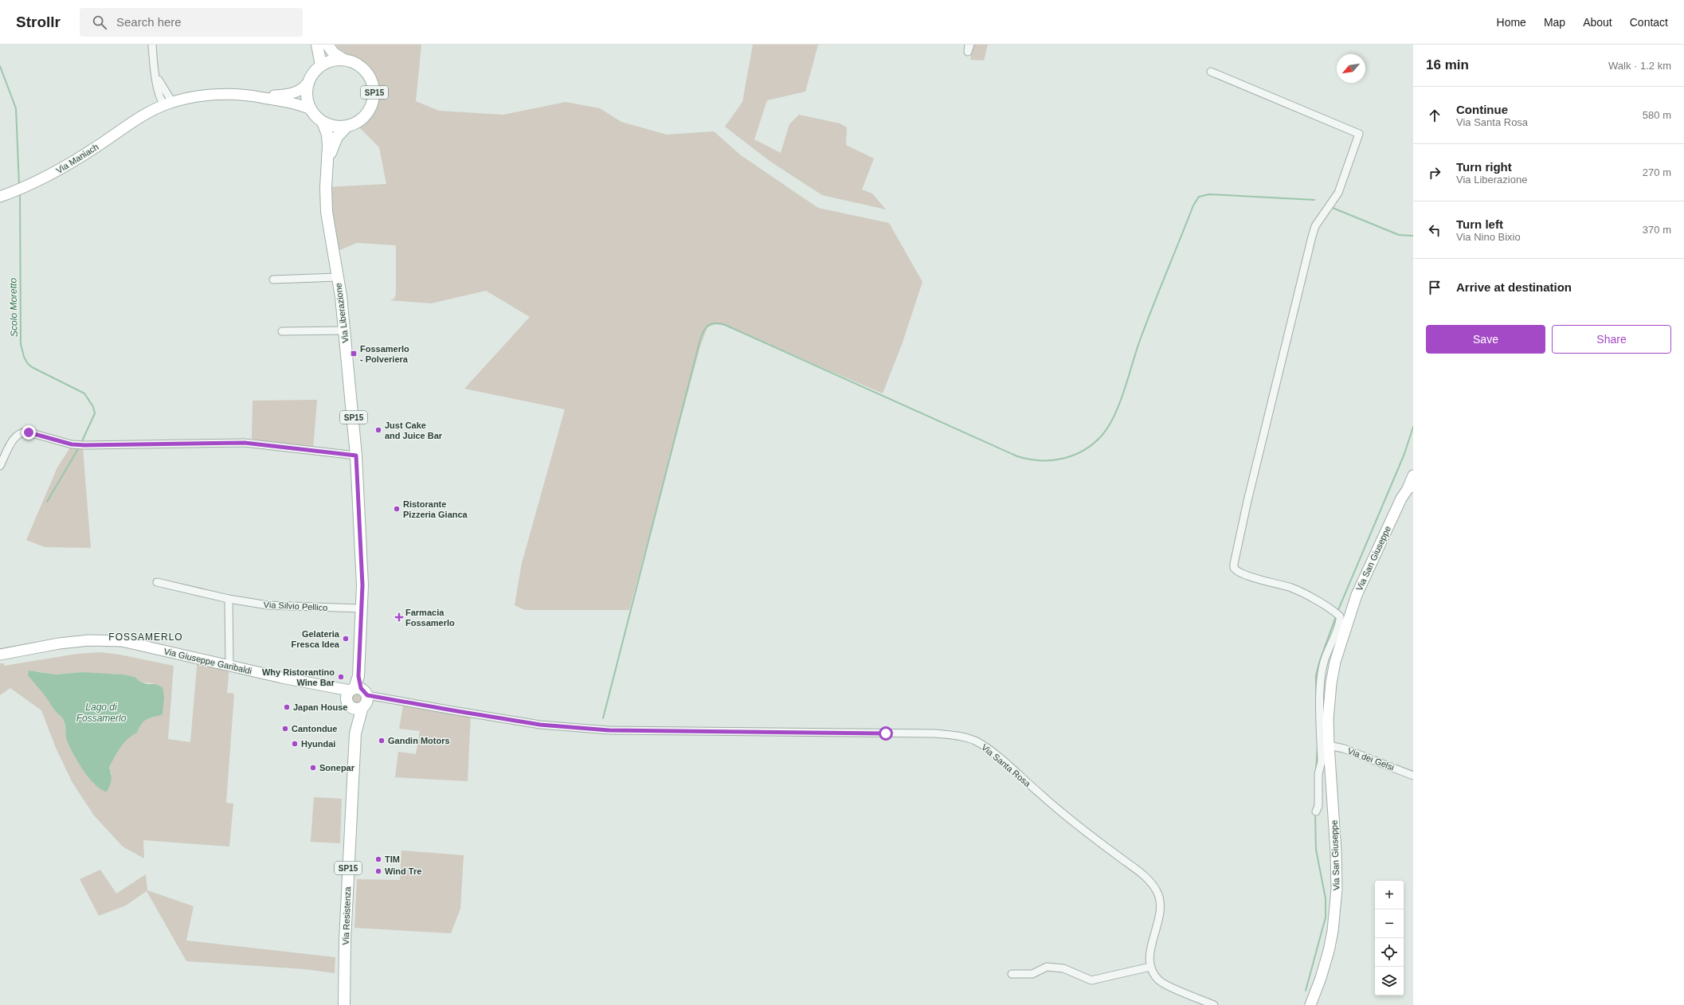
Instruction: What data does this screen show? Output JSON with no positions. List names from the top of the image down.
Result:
{
  "streets": {
    "main road": ["SP15", "Via Liberazione", "Via Resistenza"],
    "street": [
      "Via Maniach",
      "Via San Giuseppe",
      "Via Silvio Pellico",
      "Via Giuseppe Garibaldi",
      "Via dei Gelsi",
      "Via Santa Rosa"
    ]
  },
  "crossings": [
    ["SP15", "Via Maniach"],
    ["SP15", "Via Liberazione"],
    ["Via Maniach", "Via Liberazione"],
    ["Via Liberazione", "Via Silvio Pellico"],
    ["Via Liberazione", "Via Giuseppe Garibaldi"],
    ["Via Liberazione", "Via Santa Rosa"],
    ["Via Liberazione", "Via Resistenza"],
    ["Via San Giuseppe", "Via dei Gelsi"],
    ["Via Giuseppe Garibaldi", "Via Santa Rosa"],
    ["Via Giuseppe Garibaldi", "Via Resistenza"],
    ["Via Santa Rosa", "Via Resistenza"]
  ],
  "districts": ["FOSSAMERLO"],
  "water": ["Scolo Moretto", "Lago di Fossamerlo"],
  "places": {
    "transit": ["Fossamerlo - Polveriera"],
    "other": [
      "Just Cake and Juice Bar",
      "Ristorante Pizzeria Gianca",
      "Gelateria Fresca Idea",
      "Why Ristorantino Wine Bar",
      "Japan House",
      "Cantondue",
      "Gandin Motors",
      "Hyundai",
      "Sonepar",
      "TIM",
      "Wind Tre"
    ],
    "health": ["Farmacia Fossamerlo"]
  },
  "north": "bottom left",
  "page": {
    "header": "Strollr",
    "search": "Search here",
    "nav": [
      "Home",
      "Map",
      "About",
      "Contact"
    ],
    "heading": ["16 min", "Walk · 1.2 km"],
    "list": [
      ["Continue", "Via Santa Rosa", "580 m"],
      ["Turn right", "Via Liberazione", "270 m"],
      ["Turn left", "Via Nino Bixio", "370 m"],
      "Arrive at destination"
    ],
    "buttons": ["Save", "Share"],
    "map_buttons": ["+", "−"]
  }
}
